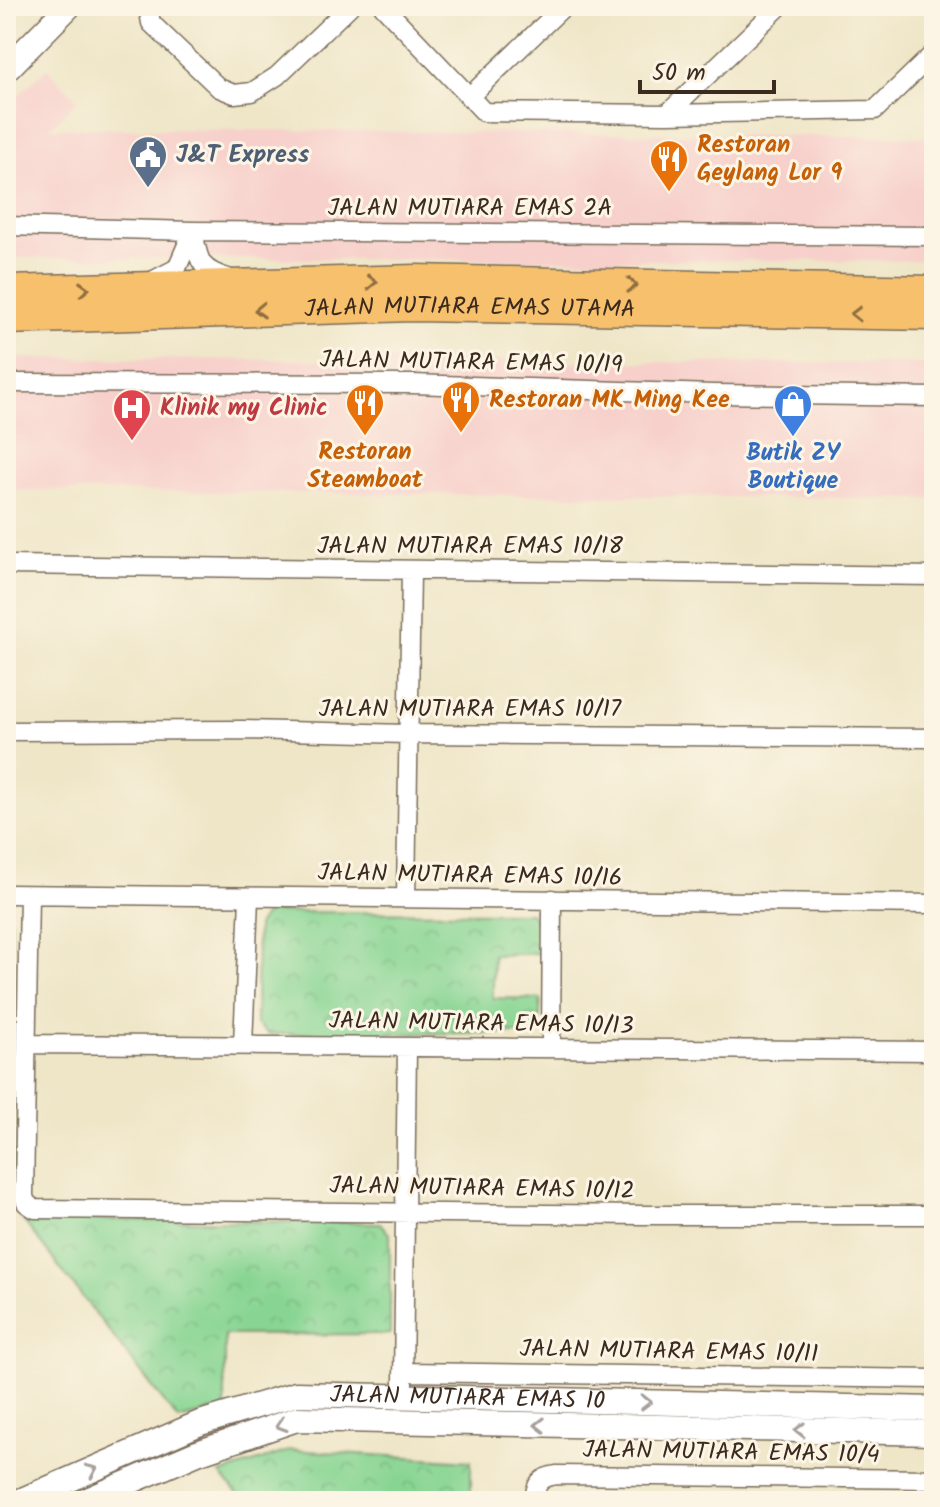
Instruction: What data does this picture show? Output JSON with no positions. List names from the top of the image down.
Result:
{
  "streets": {
    "main road": ["JALAN MUTIARA EMAS UTAMA"],
    "street": [
      "JALAN MUTIARA EMAS 2A",
      "JALAN MUTIARA EMAS 10/19",
      "JALAN MUTIARA EMAS 10/18",
      "JALAN MUTIARA EMAS 10/17",
      "JALAN MUTIARA EMAS 10/16",
      "JALAN MUTIARA EMAS 10/13",
      "JALAN MUTIARA EMAS 10/12",
      "JALAN MUTIARA EMAS 10/11",
      "JALAN MUTIARA EMAS 10",
      "JALAN MUTIARA EMAS 10/4"
    ]
  },
  "crossings": [
    ["JALAN MUTIARA EMAS 10/13", "JALAN MUTIARA EMAS 10/12"]
  ],
  "places": {
    "public building": ["J&T Express"],
    "restaurant": ["Restoran Geylang Lor 9", "Restoran MK Ming Kee", "Restoran Steamboat"],
    "shop": ["Butik ZY Boutique"],
    "hospital": ["Klinik my Clinic"]
  },
  "scale_bar": "50 m"
}
